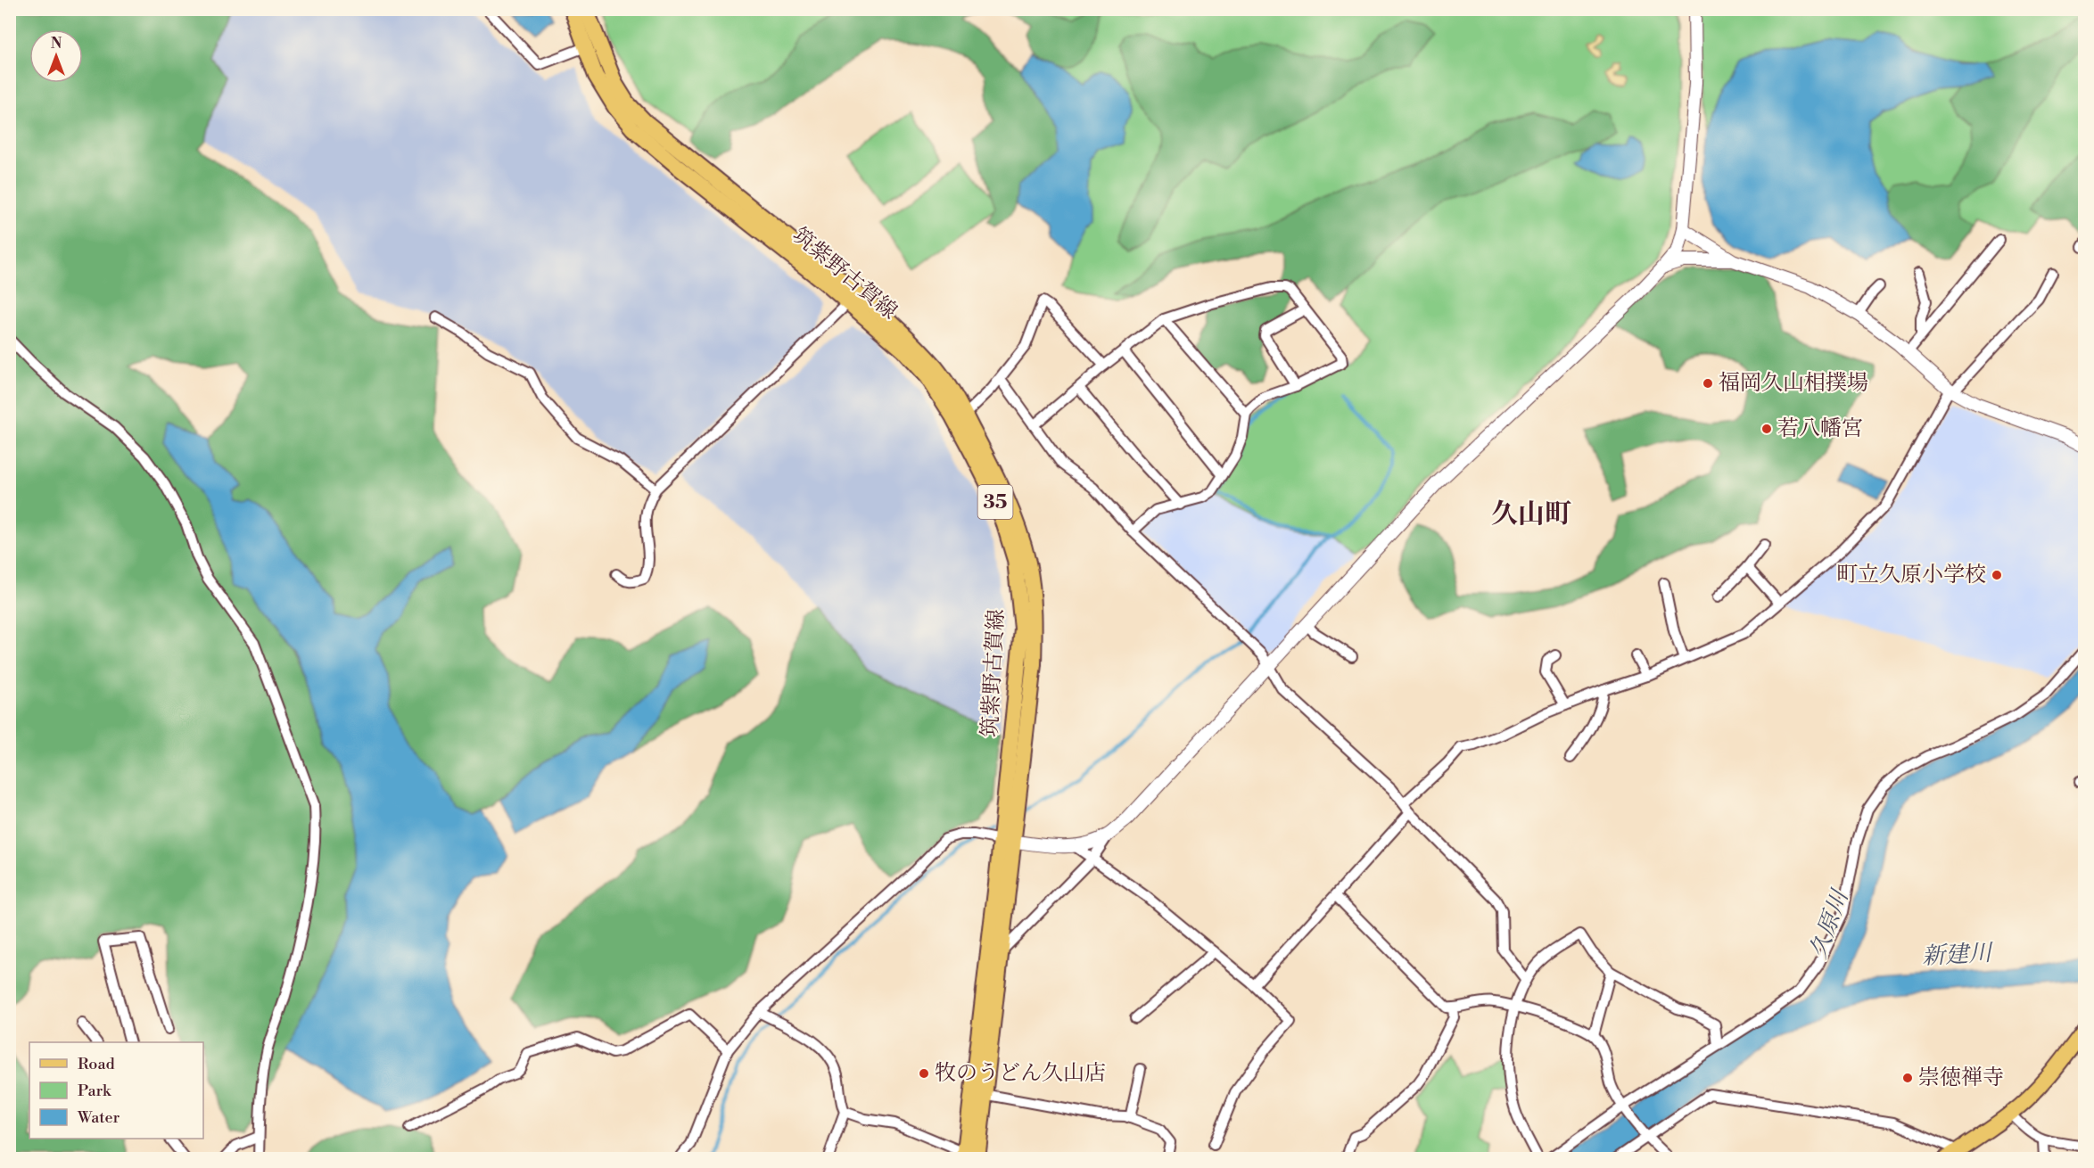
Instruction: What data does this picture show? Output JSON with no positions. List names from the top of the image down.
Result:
{
  "streets": {
    "main road": ["筑紫野古賀線", "35"]
  },
  "districts": ["久山町"],
  "water": ["久原川", "新建川"],
  "places": [
    "福岡久山相撲場",
    "若八幡宮",
    "町立久原小学校",
    "牧のうどん久山店",
    "崇徳禅寺"
  ],
  "legend": ["Road", "Park", "Water"],
  "north": "top"
}
